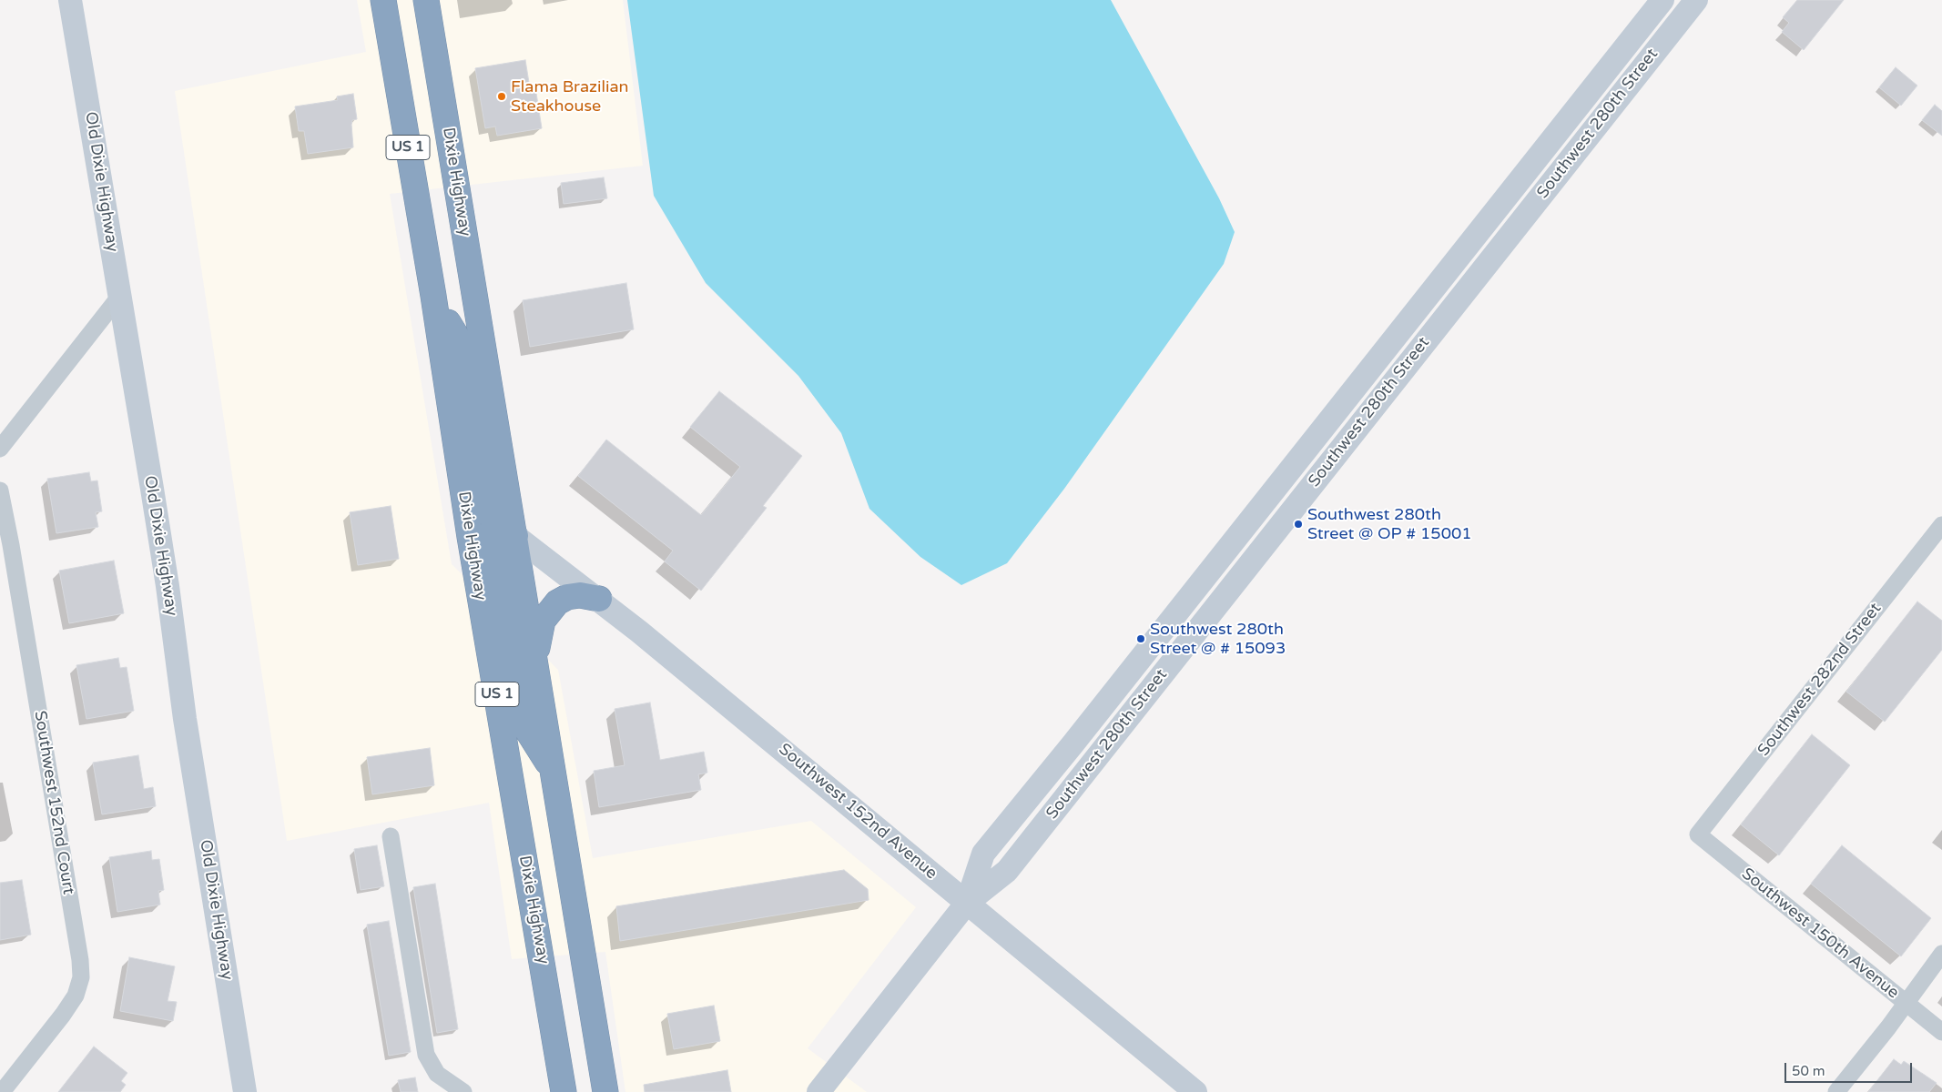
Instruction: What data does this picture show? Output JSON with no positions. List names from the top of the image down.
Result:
{
  "streets": {
    "highway": ["US 1", "Dixie Highway"],
    "street": [
      "Southwest 280th Street",
      "Old Dixie Highway",
      "Southwest 282nd Street",
      "Southwest 152nd Court",
      "Southwest 152nd Avenue",
      "Southwest 150th Avenue"
    ]
  },
  "crossings": [
    ["Southwest 280th Street", "Southwest 152nd Avenue"],
    ["Dixie Highway", "Southwest 152nd Avenue"],
    ["Southwest 282nd Street", "Southwest 150th Avenue"]
  ],
  "places": ["Flama Brazilian Steakhouse", "Southwest 280th Street @ OP # 15001", "Southwest 280th Street @ # 15093"],
  "scale_bar": "50 m"
}
